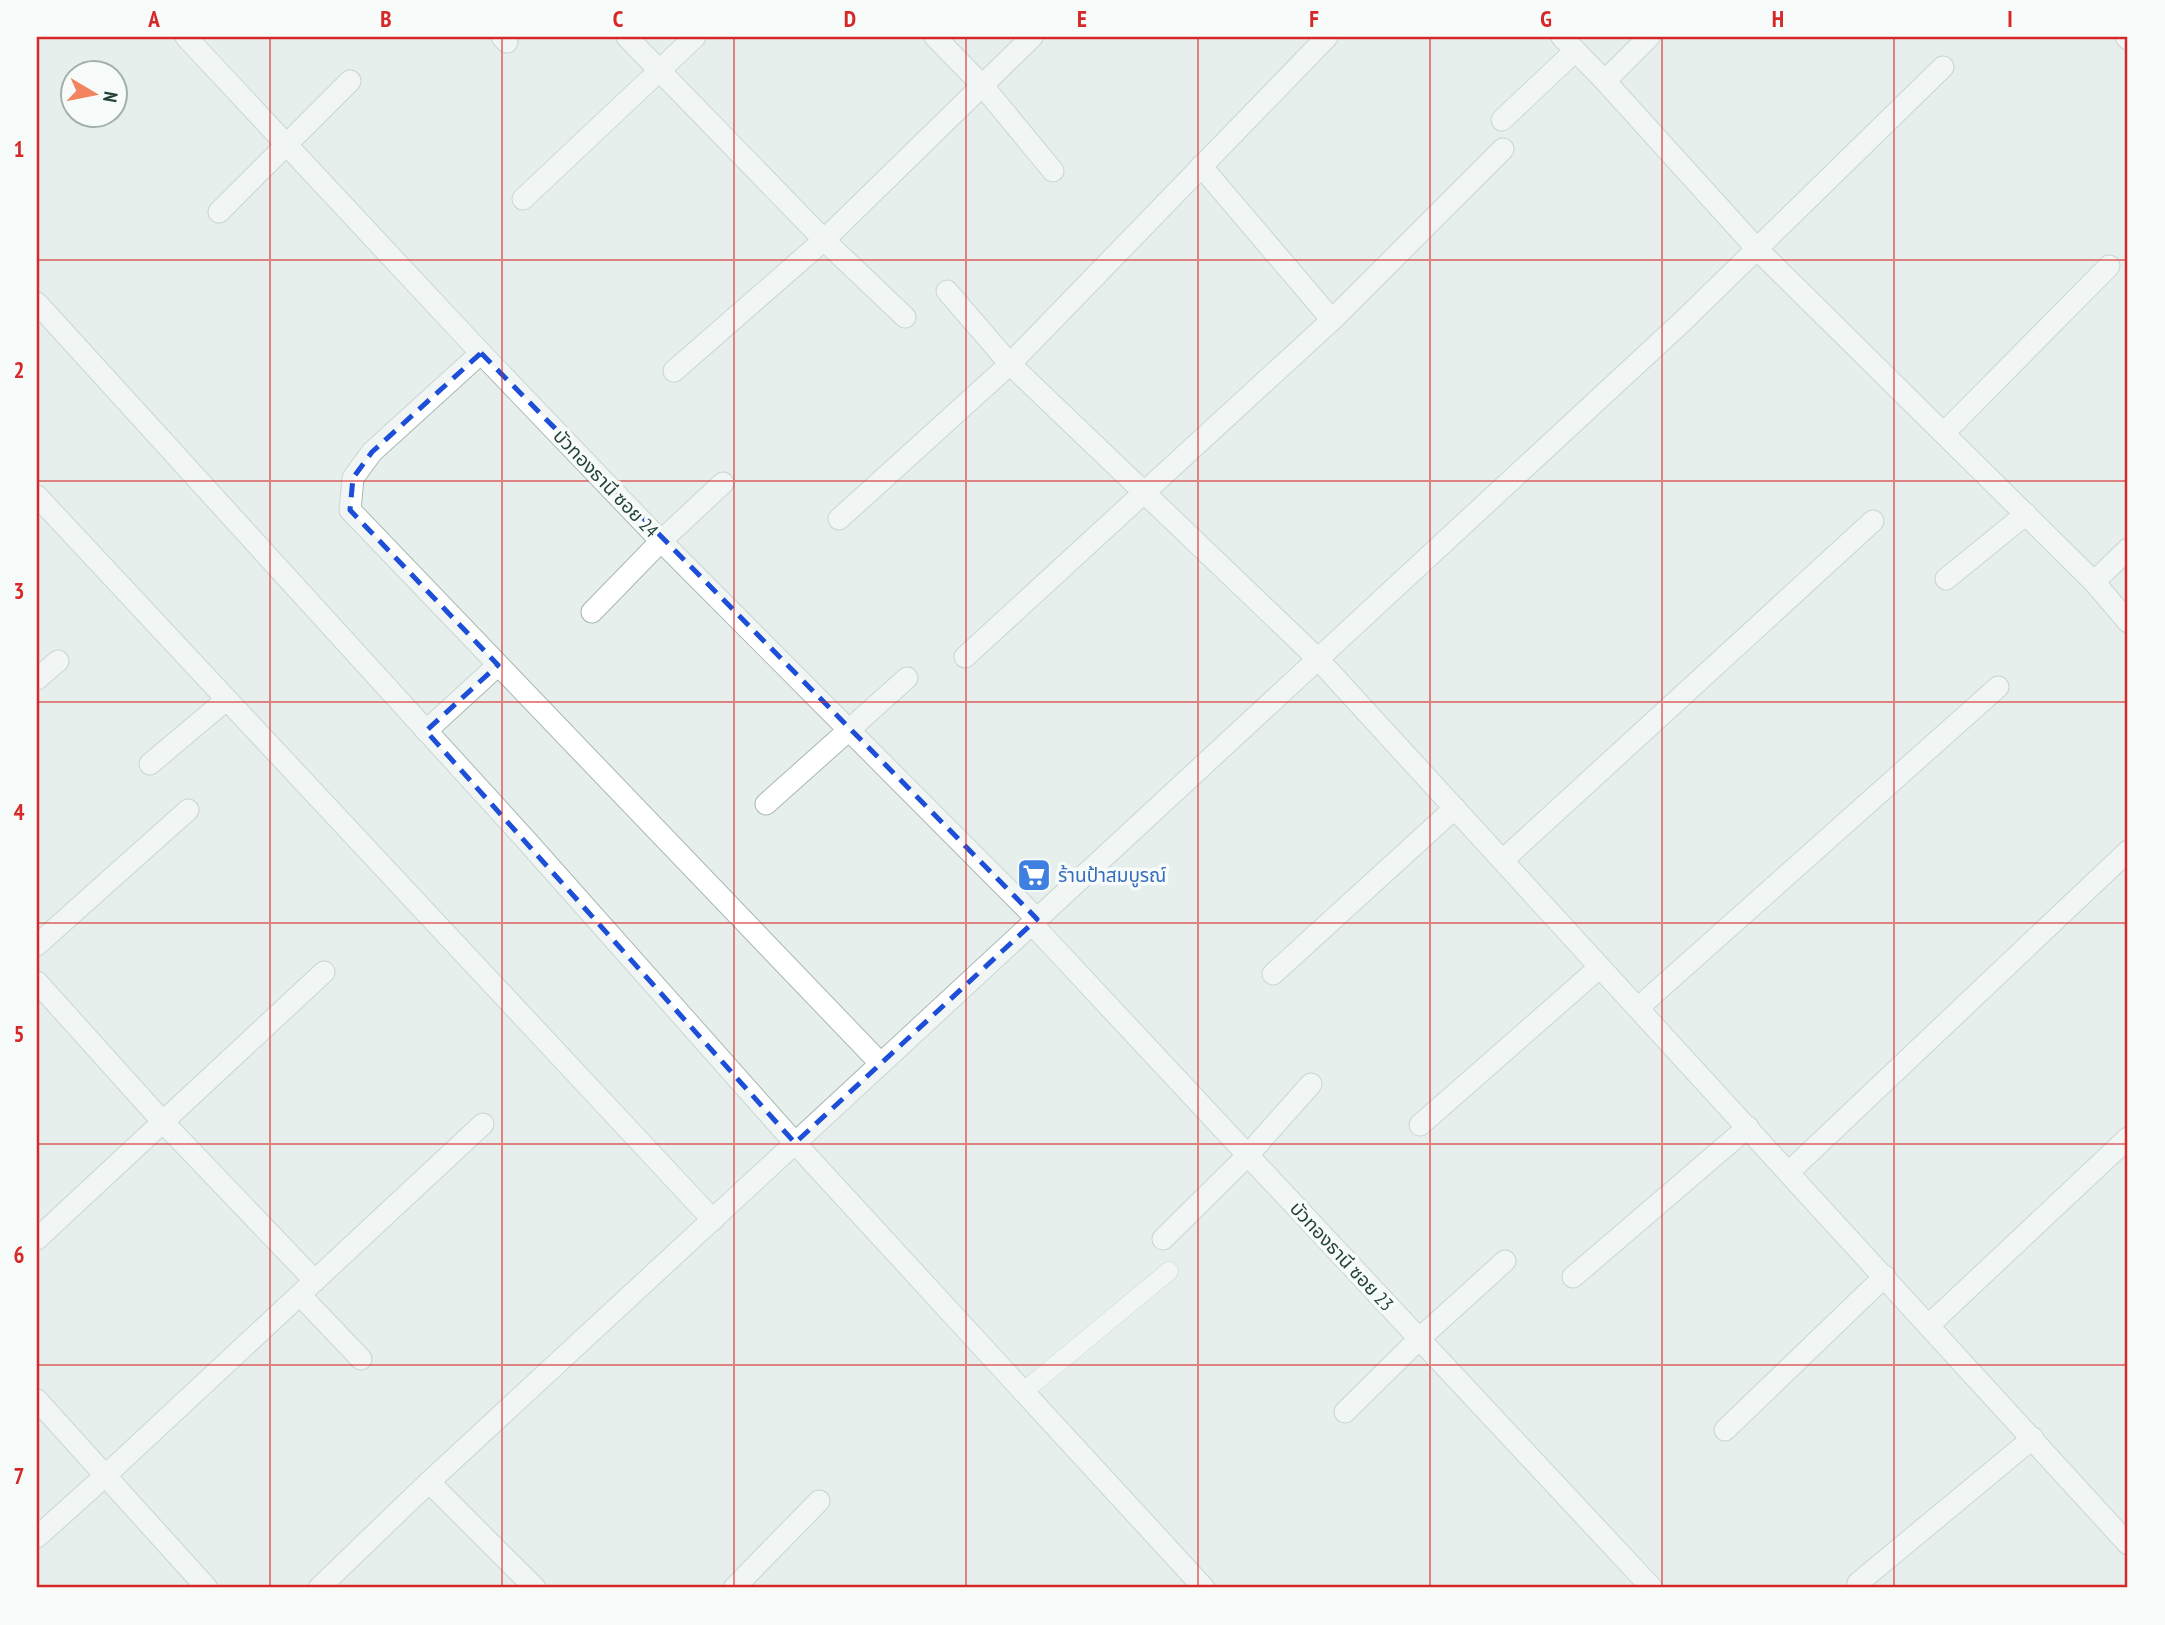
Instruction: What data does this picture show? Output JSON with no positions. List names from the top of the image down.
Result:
{
  "streets": {
    "street": ["บัวทองธานี ซอย 24", "บัวทองธานี ซอย 23"]
  },
  "crossings": [
    ["บัวทองธานี ซอย 24", "บัวทองธานี ซอย 23"]
  ],
  "places": {
    "supermarket": ["ร้านป้าสมบูรณ์"]
  },
  "north": "right",
  "grid": {
    "columns": [
      "A",
      "B",
      "C",
      "D",
      "E",
      "F",
      "G",
      "H",
      "I"
    ],
    "rows": [
      "1",
      "2",
      "3",
      "4",
      "5",
      "6",
      "7"
    ]
  }
}
